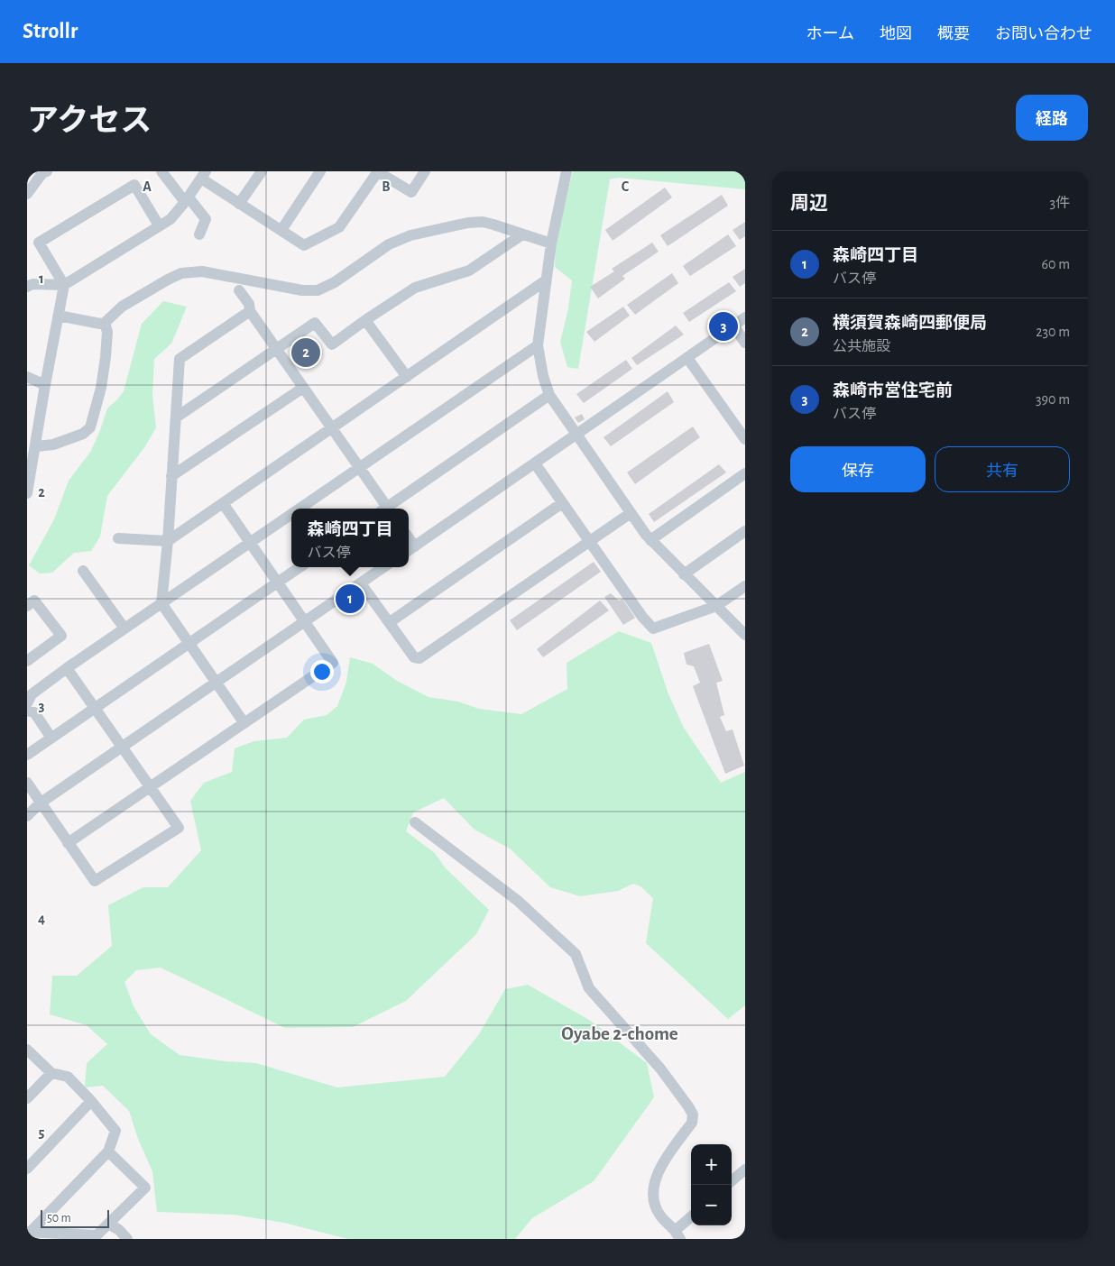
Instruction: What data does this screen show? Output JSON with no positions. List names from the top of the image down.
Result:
{
  "districts": ["Oyabe 2-chome"],
  "scale_bar": "50 m",
  "page": {
    "header": "Strollr",
    "nav": [
      "ホーム",
      "地図",
      "概要",
      "お問い合わせ"
    ],
    "title": "アクセス",
    "buttons": [
      "経路",
      ["保存", "共有"]
    ],
    "heading": ["周辺", "3件"],
    "list": [
      {
        "mark": "1",
        "name": "森崎四丁目",
        "note": "バス停",
        "value": "60 m"
      },
      {
        "mark": "2",
        "name": "横須賀森崎四郵便局",
        "note": "公共施設",
        "value": "230 m"
      },
      {
        "mark": "3",
        "name": "森崎市営住宅前",
        "note": "バス停",
        "value": "390 m"
      }
    ],
    "pins": ["3", "2", "1"],
    "popup": ["森崎四丁目", "バス停"],
    "map_buttons": ["+", "−"],
    "scale": "50 m"
  },
  "grid": {
    "columns": ["A", "B", "C"],
    "rows": [
      "1",
      "2",
      "3",
      "4",
      "5"
    ]
  }
}
